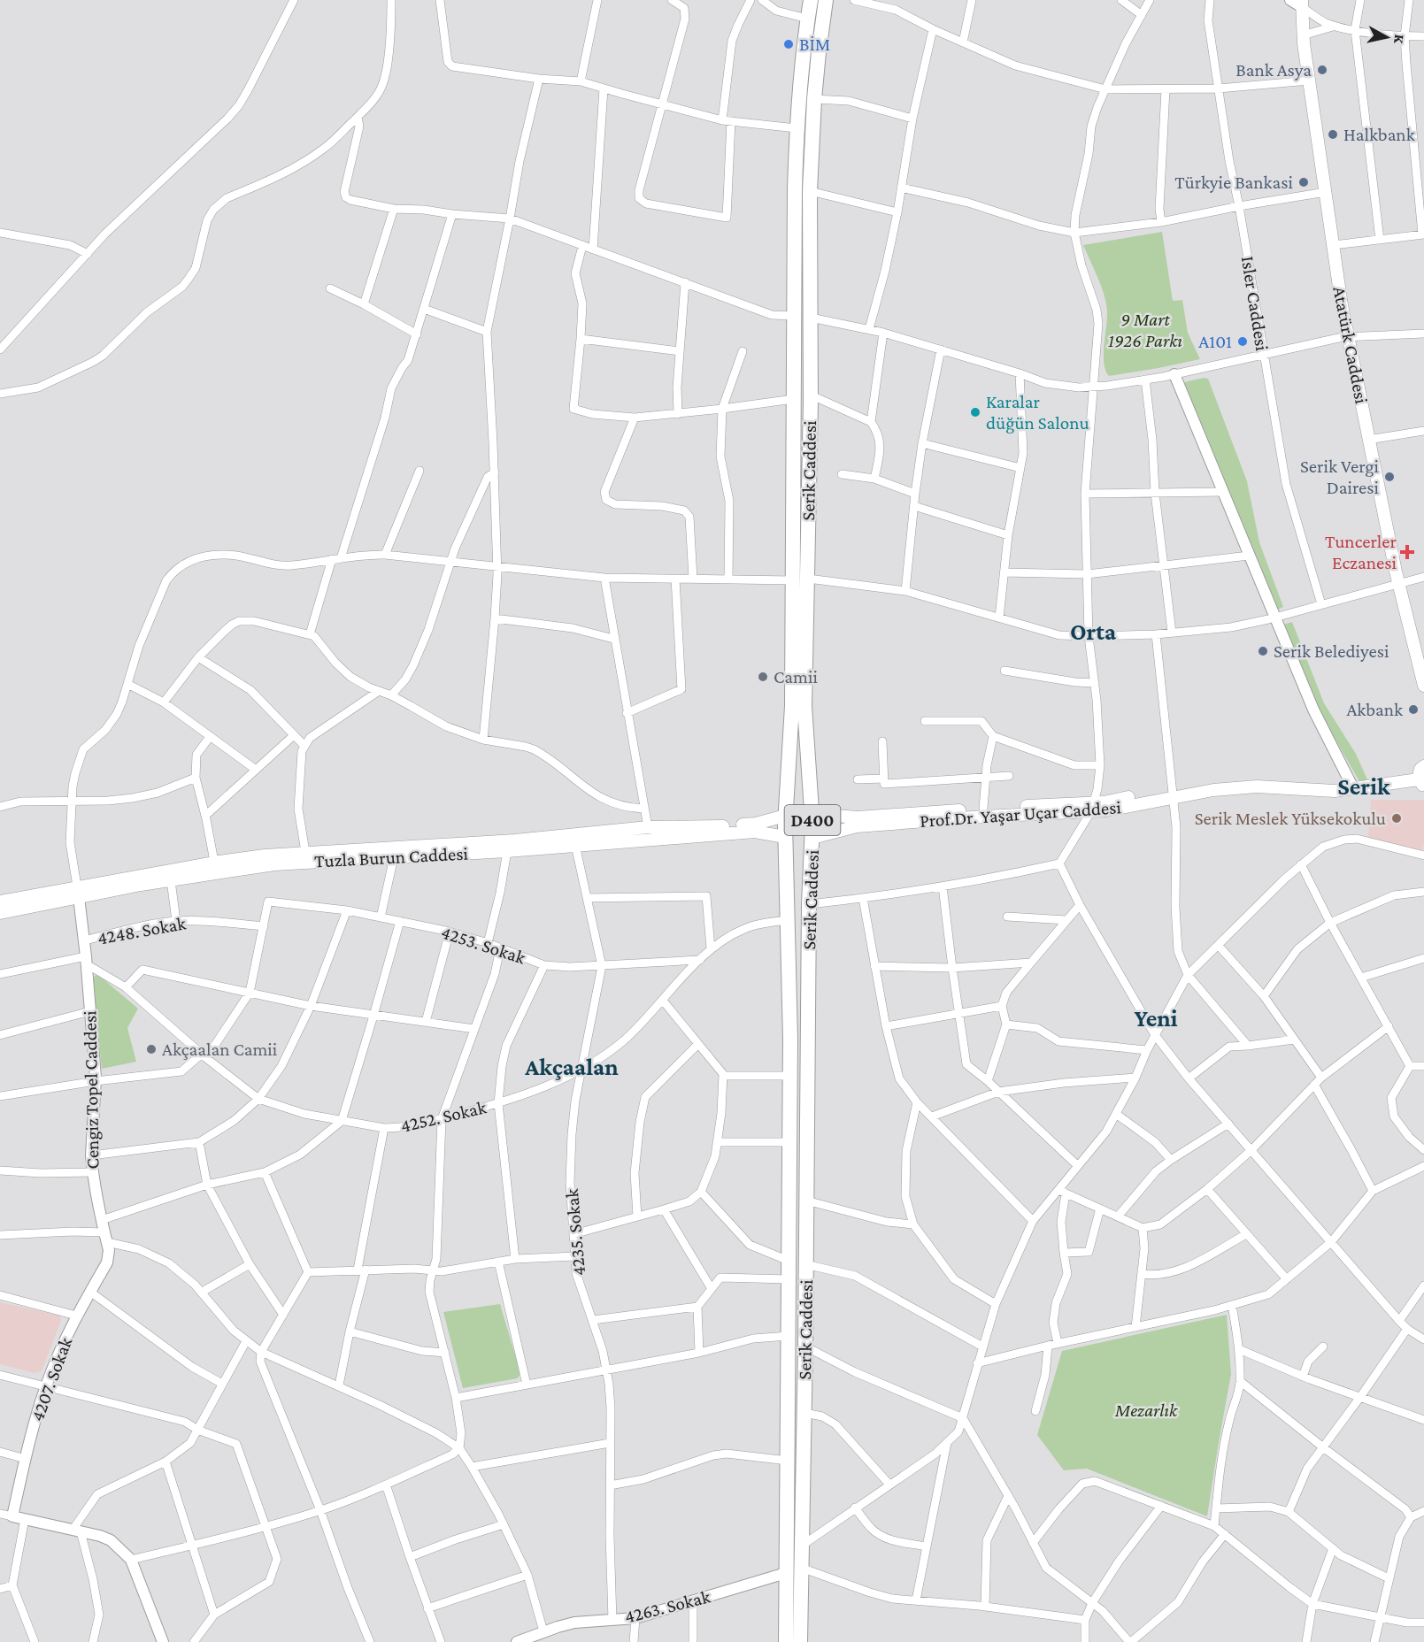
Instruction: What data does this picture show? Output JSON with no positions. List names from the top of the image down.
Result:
{
  "streets": {
    "highway": ["Serik Caddesi", "D400"],
    "main road": ["Atatürk Caddesi", "Prof.Dr. Yaşar Uçar Caddesi", "Tuzla Burun Caddesi"],
    "street": [
      "Isler Caddesi",
      "4248. Sokak",
      "4253. Sokak",
      "Cengiz Topel Caddesi",
      "4252. Sokak",
      "4235. Sokak",
      "4207. Sokak",
      "4263. Sokak"
    ]
  },
  "crossings": [
    ["Serik Caddesi", "Prof.Dr. Yaşar Uçar Caddesi"],
    ["Serik Caddesi", "Tuzla Burun Caddesi"],
    ["Serik Caddesi", "4252. Sokak"],
    ["Serik Caddesi", "4263. Sokak"],
    ["Prof.Dr. Yaşar Uçar Caddesi", "Tuzla Burun Caddesi"],
    ["Tuzla Burun Caddesi", "Cengiz Topel Caddesi"],
    ["Tuzla Burun Caddesi", "4235. Sokak"],
    ["4248. Sokak", "4253. Sokak"],
    ["4248. Sokak", "Cengiz Topel Caddesi"],
    ["4253. Sokak", "4252. Sokak"],
    ["4253. Sokak", "4235. Sokak"],
    ["Cengiz Topel Caddesi", "4252. Sokak"],
    ["Cengiz Topel Caddesi", "4207. Sokak"],
    ["4252. Sokak", "4235. Sokak"],
    ["4235. Sokak", "4263. Sokak"]
  ],
  "districts": [
    "Orta",
    "Serik",
    "Yeni",
    "Akçaalan"
  ],
  "parks": ["9 Mart 1926 Parkı", "Mezarlık"],
  "places": {
    "other": [
      "BİM",
      "Bank Asya",
      "Halkbank",
      "Türkyie Bankasi",
      "A101",
      "Karalar düğün Salonu",
      "Serik Vergi Dairesi",
      "Serik Belediyesi",
      "Camii",
      "Akbank",
      "Serik Meslek Yüksekokulu",
      "Akçaalan Camii"
    ],
    "health": ["Tuncerler Eczanesi"]
  },
  "north": "right"
}
